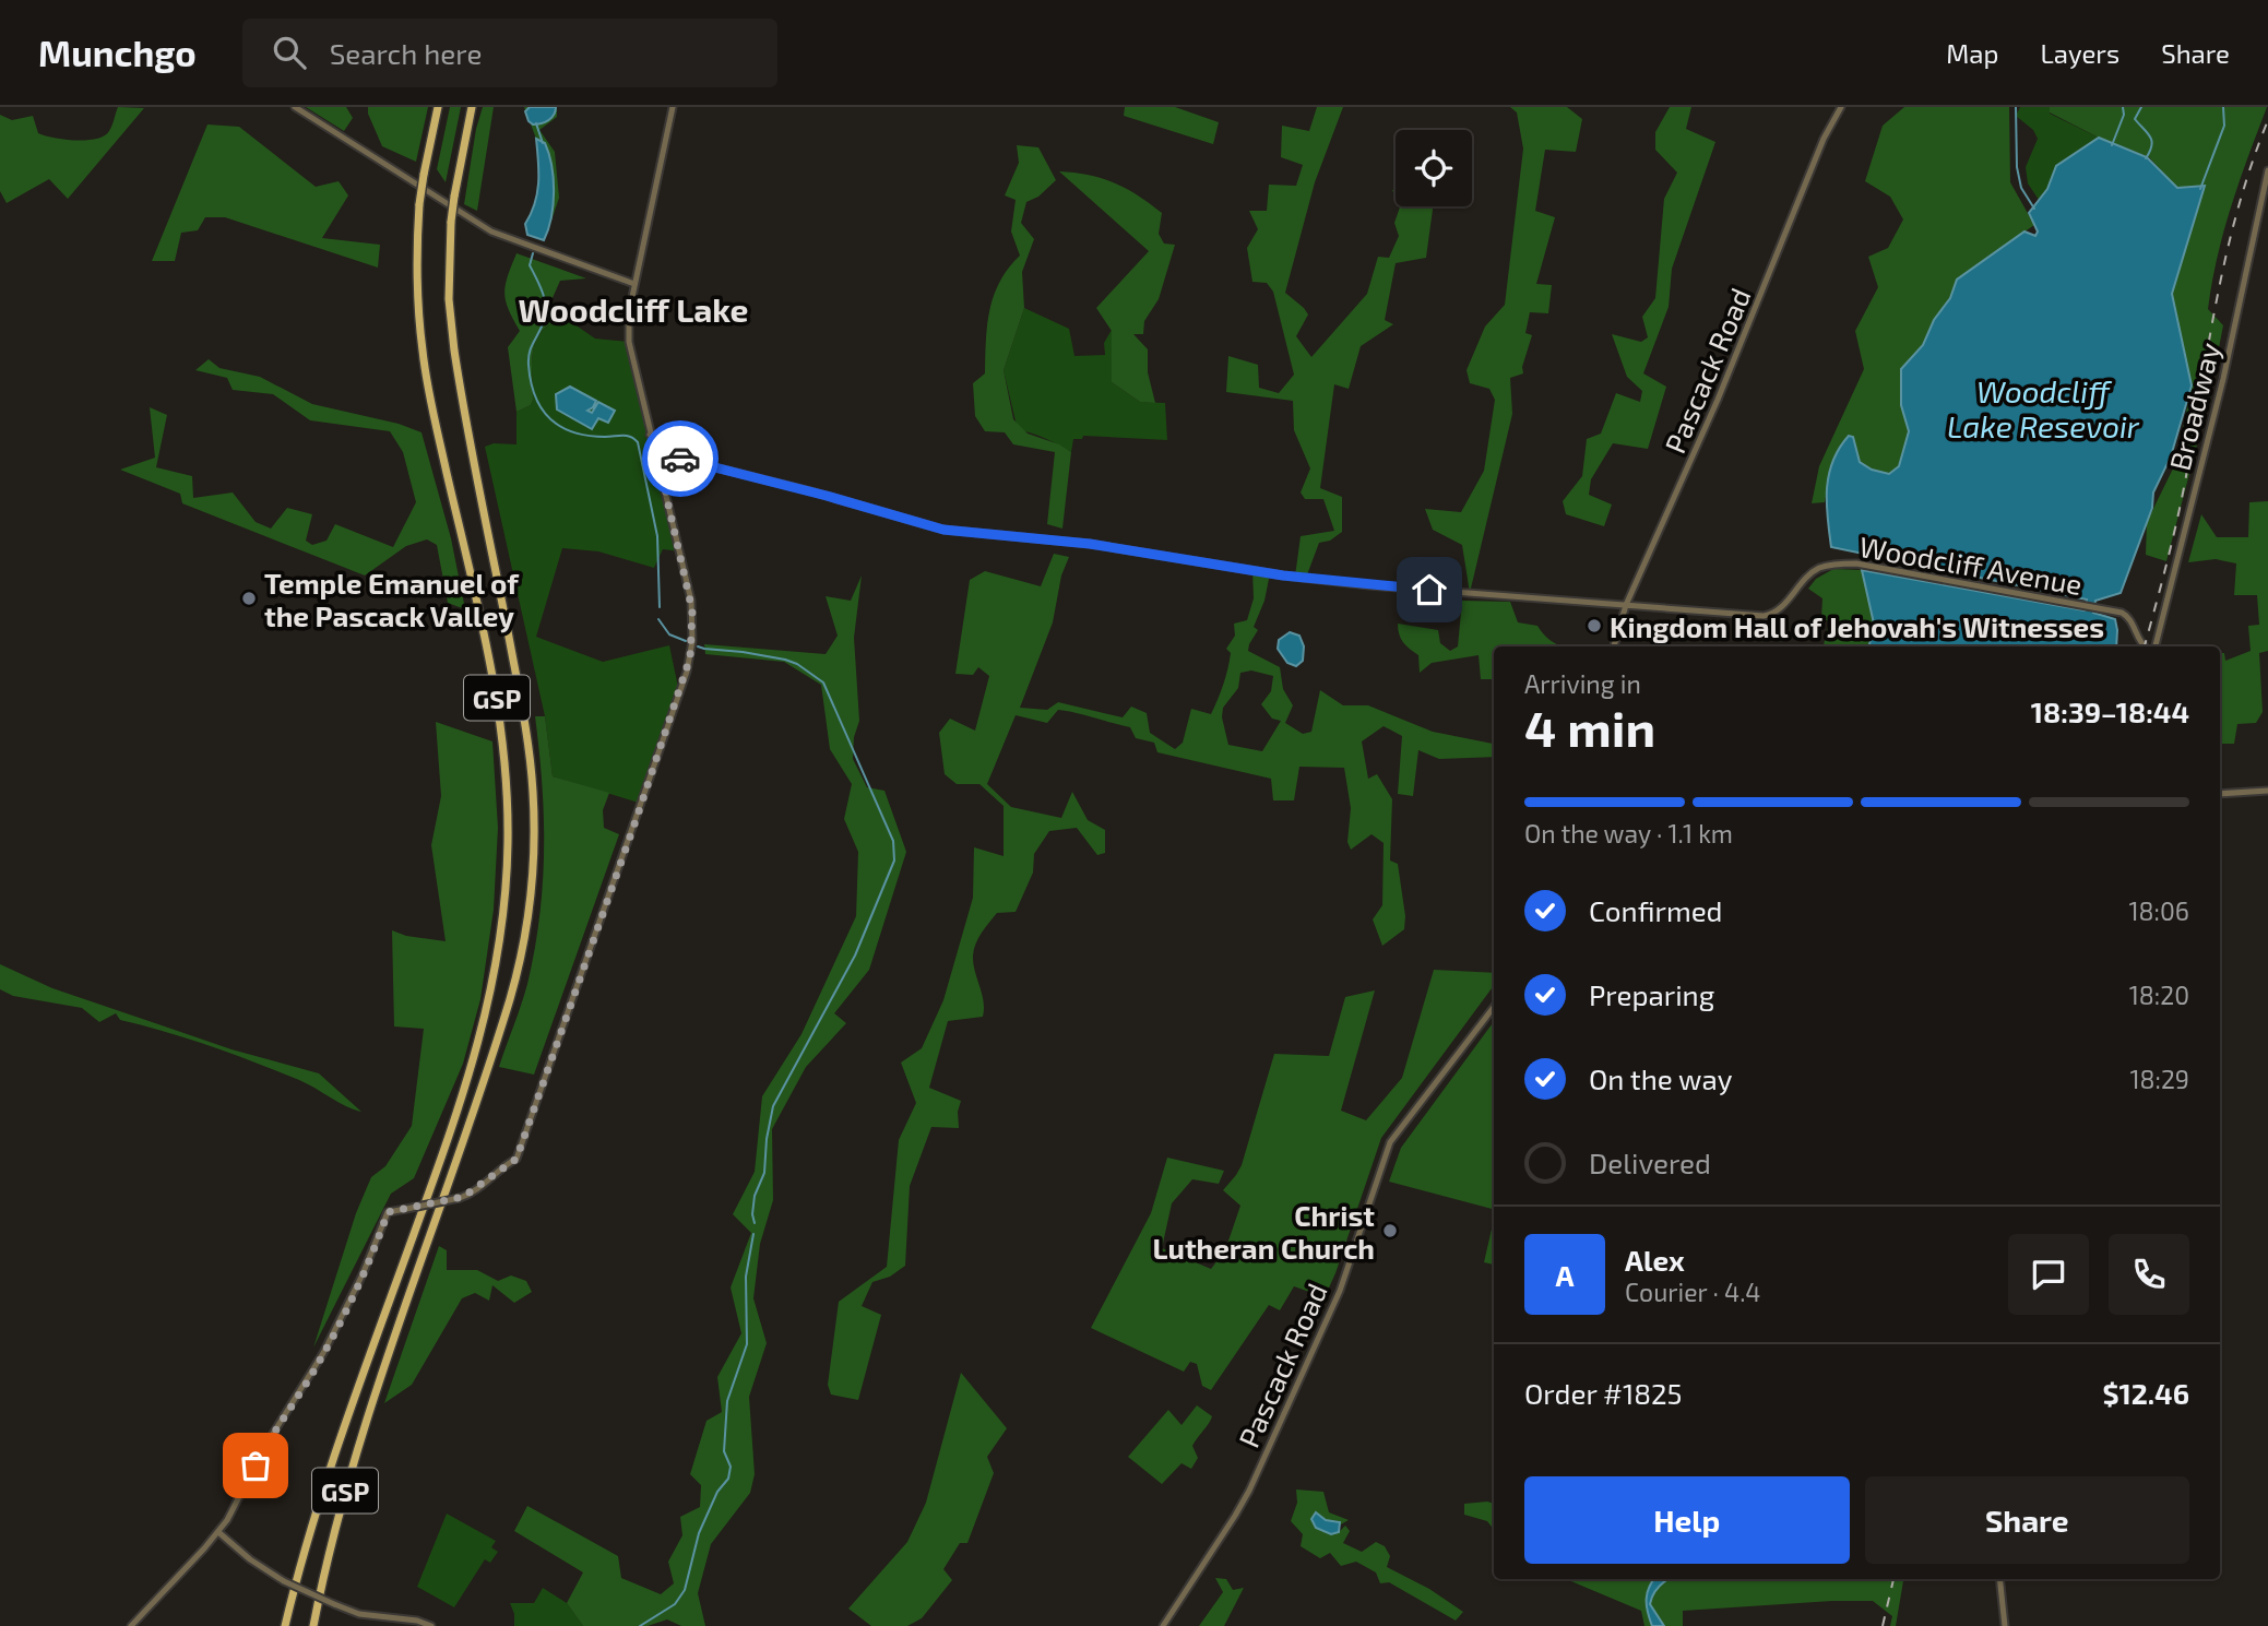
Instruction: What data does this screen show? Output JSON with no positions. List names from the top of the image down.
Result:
{
  "streets": {
    "highway": ["GSP"],
    "main road": ["Pascack Road", "Broadway", "Woodcliff Avenue"]
  },
  "crossings": [
    ["Pascack Road", "Woodcliff Avenue"]
  ],
  "districts": ["Woodcliff Lake"],
  "water": ["Woodcliff Lake Resevoir"],
  "places": ["Temple Emanuel of the Pascack Valley", "Kingdom Hall of Jehovah's Witnesses", "Christ Lutheran Church"],
  "page": {
    "header": "Munchgo",
    "search": "Search here",
    "nav": ["Map", "Layers", "Share"],
    "heading": ["4 min", "Arriving in", "18:39–18:44"],
    "panel": [
      "Alex",
      "Courier · 4.4",
      "Order #1825",
      "$12.46"
    ],
    "bar": "On the way · 1.1 km",
    "list": [
      ["Confirmed", "18:06"],
      ["Preparing", "18:20"],
      ["On the way", "18:29"],
      "Delivered"
    ],
    "round": "A",
    "buttons": ["Help", "Share"]
  }
}
